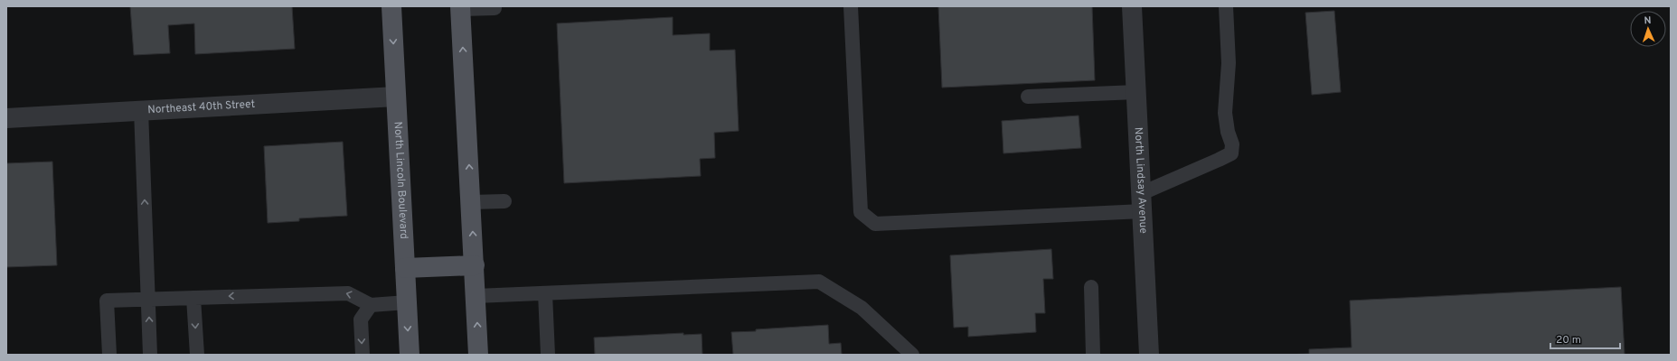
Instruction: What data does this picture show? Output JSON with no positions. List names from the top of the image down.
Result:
{
  "streets": {
    "main road": ["North Lincoln Boulevard"],
    "street": ["Northeast 40th Street", "North Lindsay Avenue"]
  },
  "crossings": [
    ["Northeast 40th Street", "North Lincoln Boulevard"]
  ],
  "scale_bar": "20 m",
  "north": "top"
}
